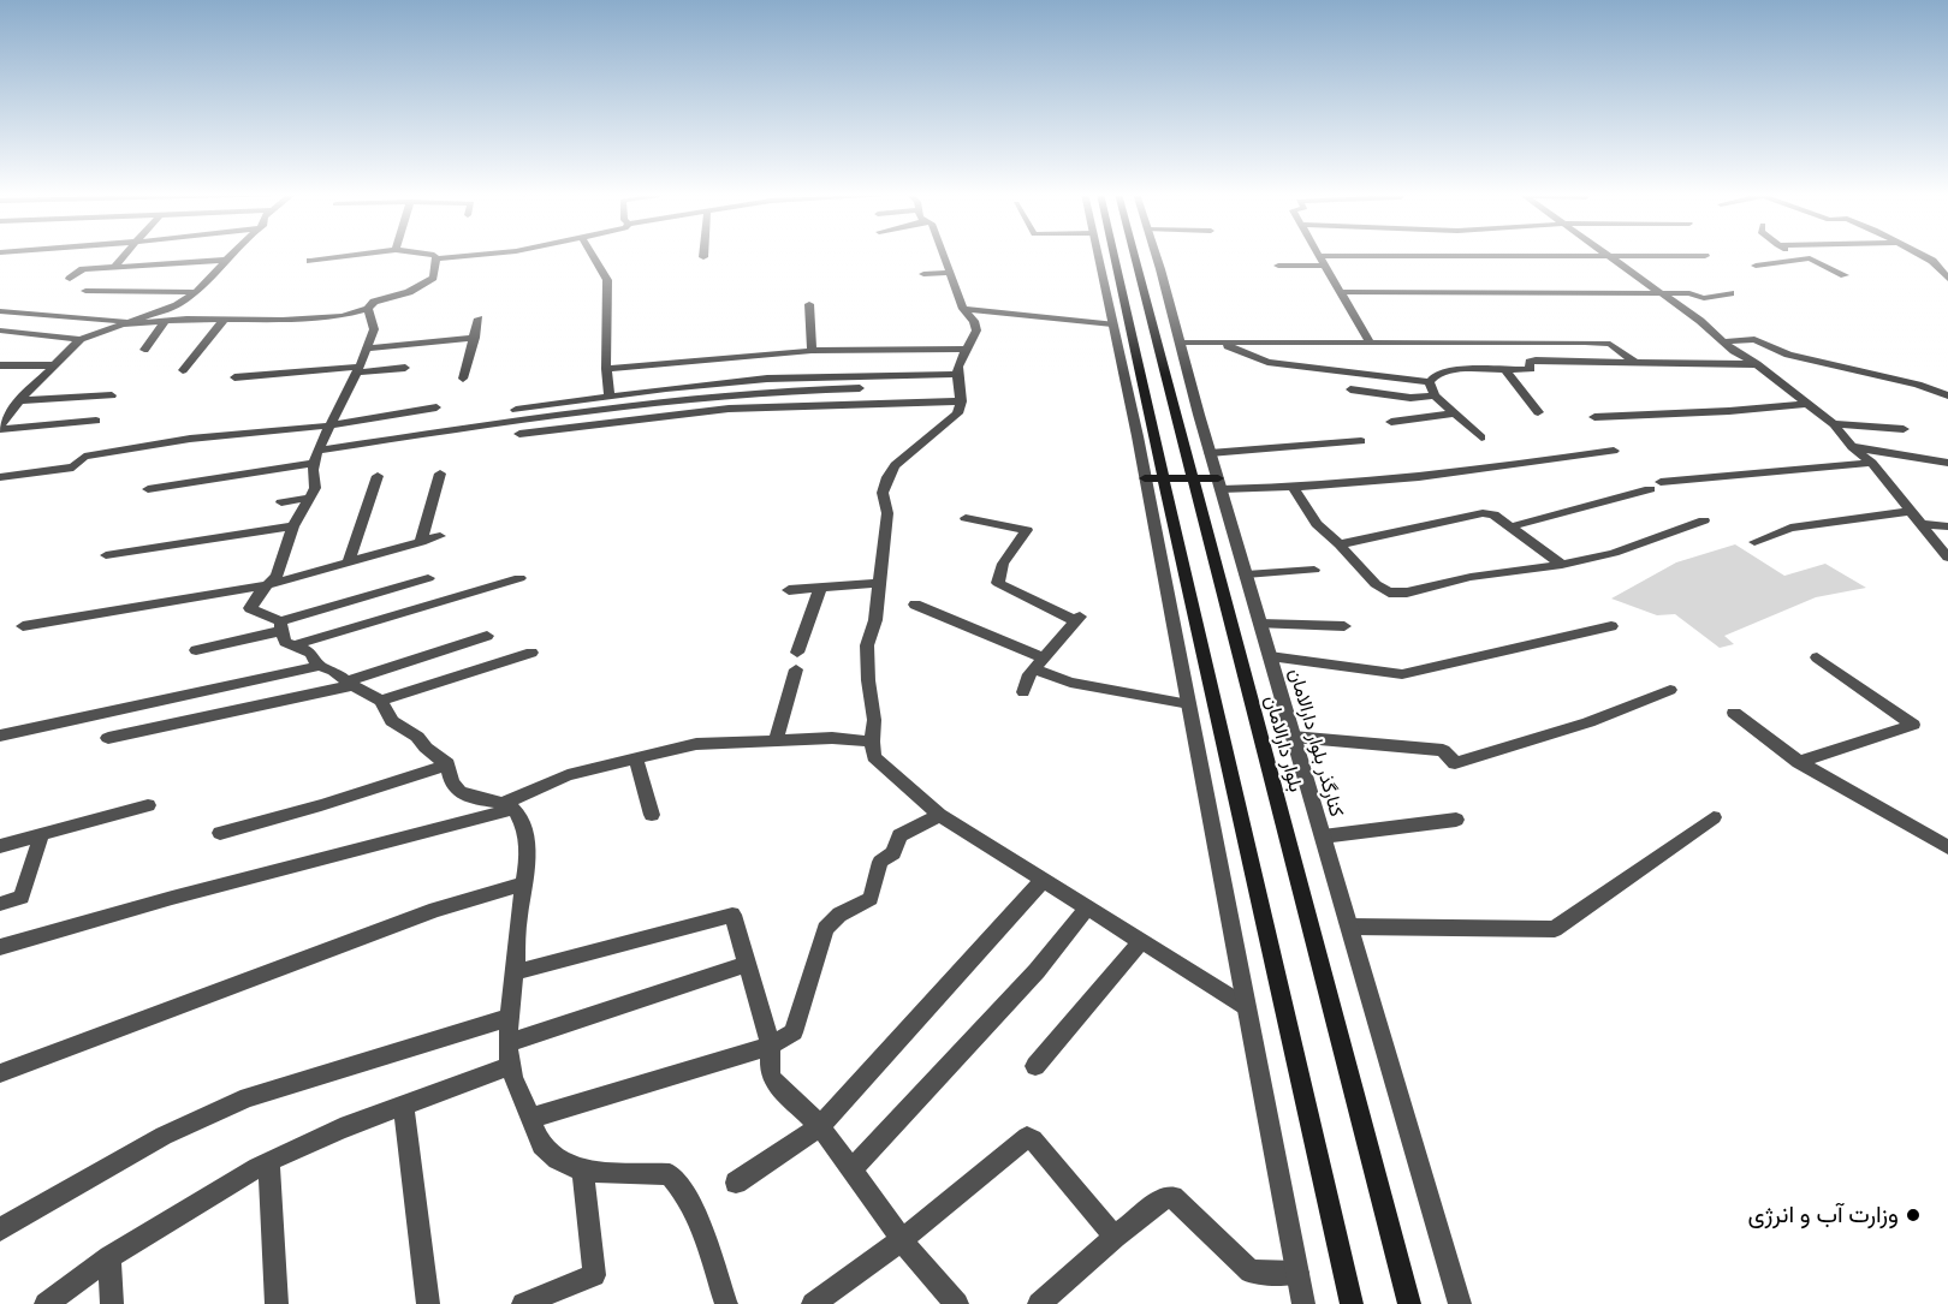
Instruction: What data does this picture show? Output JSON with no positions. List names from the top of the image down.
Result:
{
  "streets": {
    "main road": ["بلوار دارالامان"],
    "street": ["کنارگذر بلوار دارالامان"]
  },
  "places": ["وزارت آب و انرژی"]
}
